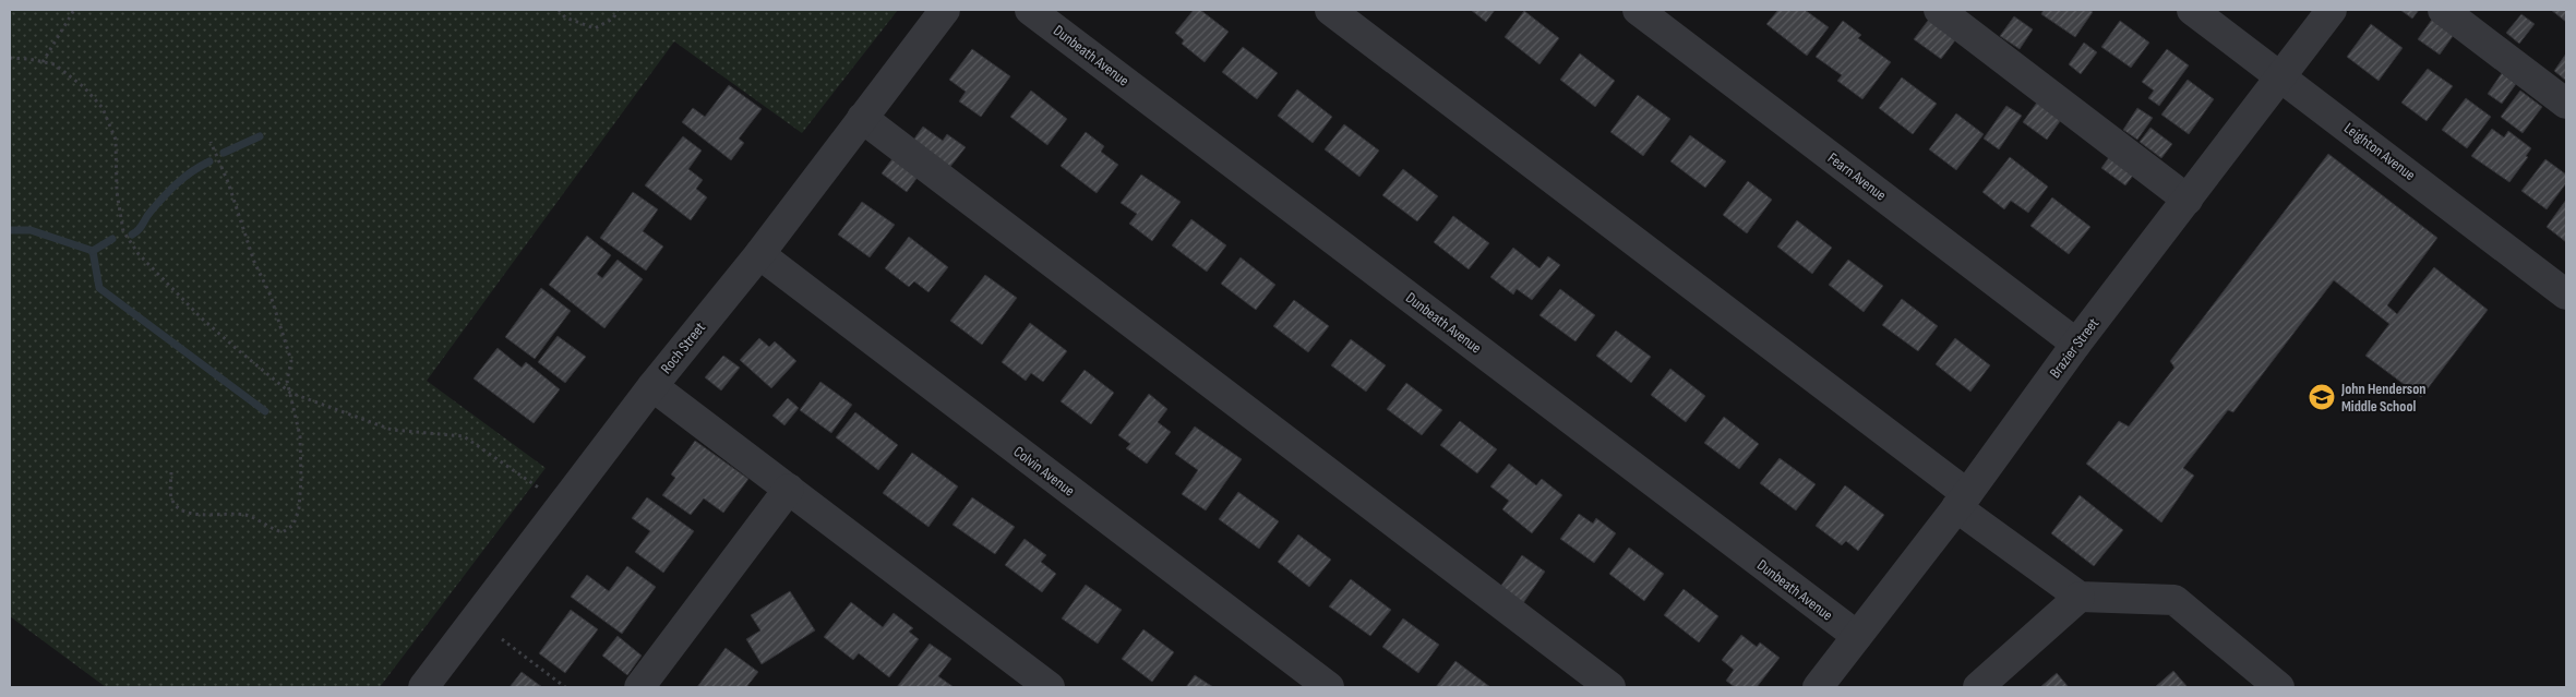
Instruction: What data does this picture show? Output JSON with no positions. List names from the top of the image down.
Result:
{
  "streets": {
    "street": [
      "Dunbeath Avenue",
      "Leighton Avenue",
      "Fearn Avenue",
      "Roch Street",
      "Brazier Street",
      "Colvin Avenue"
    ]
  },
  "crossings": [
    ["Dunbeath Avenue", "Brazier Street"],
    ["Leighton Avenue", "Brazier Street"],
    ["Fearn Avenue", "Brazier Street"],
    ["Roch Street", "Colvin Avenue"]
  ],
  "places": {
    "school or university": ["John Henderson Middle School"]
  }
}
